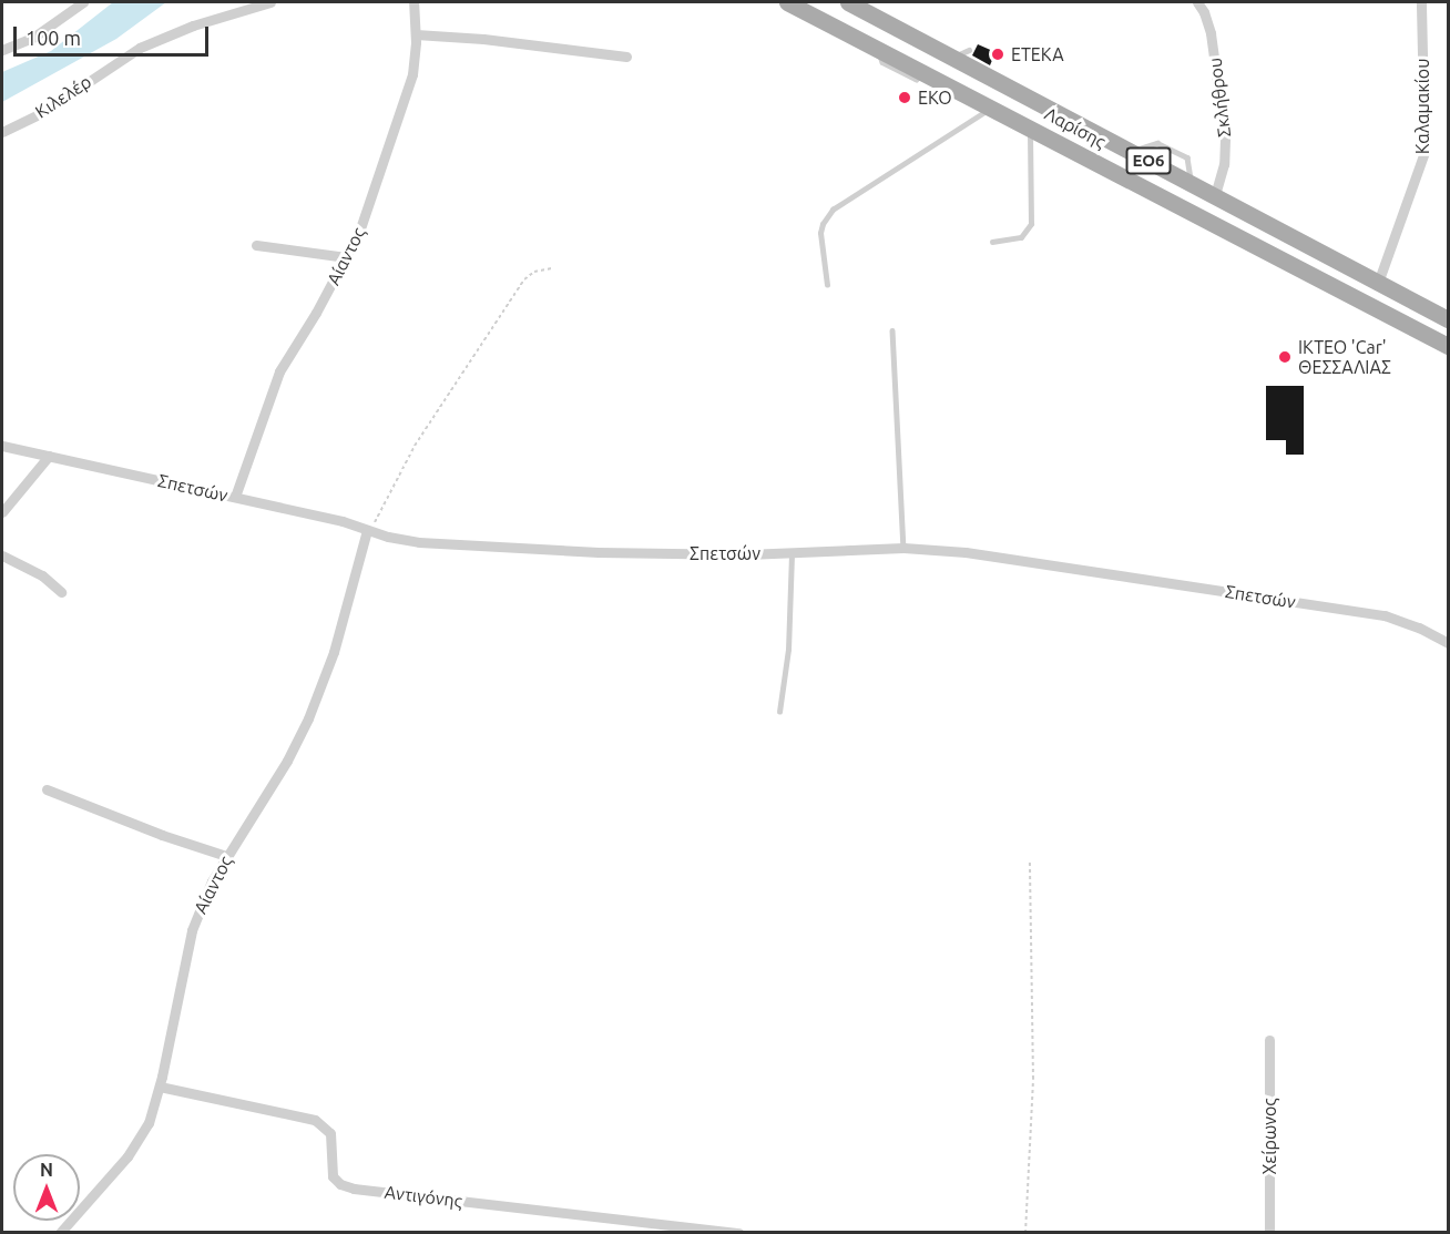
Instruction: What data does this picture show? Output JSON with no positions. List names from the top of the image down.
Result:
{
  "streets": {
    "main road": ["Λαρίσης", "ΕΟ6"],
    "street": [
      "Κιλελέρ",
      "Σκλήθρου",
      "Καλαμακίου",
      "Αίαντος",
      "Σπετσών",
      "Χείρωνος",
      "Αντιγόνης"
    ]
  },
  "crossings": [
    ["Σκλήθρου", "Λαρίσης"],
    ["Καλαμακίου", "Λαρίσης"],
    ["Αίαντος", "Σπετσών"],
    ["Αίαντος", "Αντιγόνης"]
  ],
  "places": ["ΕΤΕΚΑ", "EKO", "ΙΚΤΕΟ 'Car' ΘΕΣΣΑΛΙΑΣ"],
  "scale_bar": "100 m",
  "north": "top"
}
